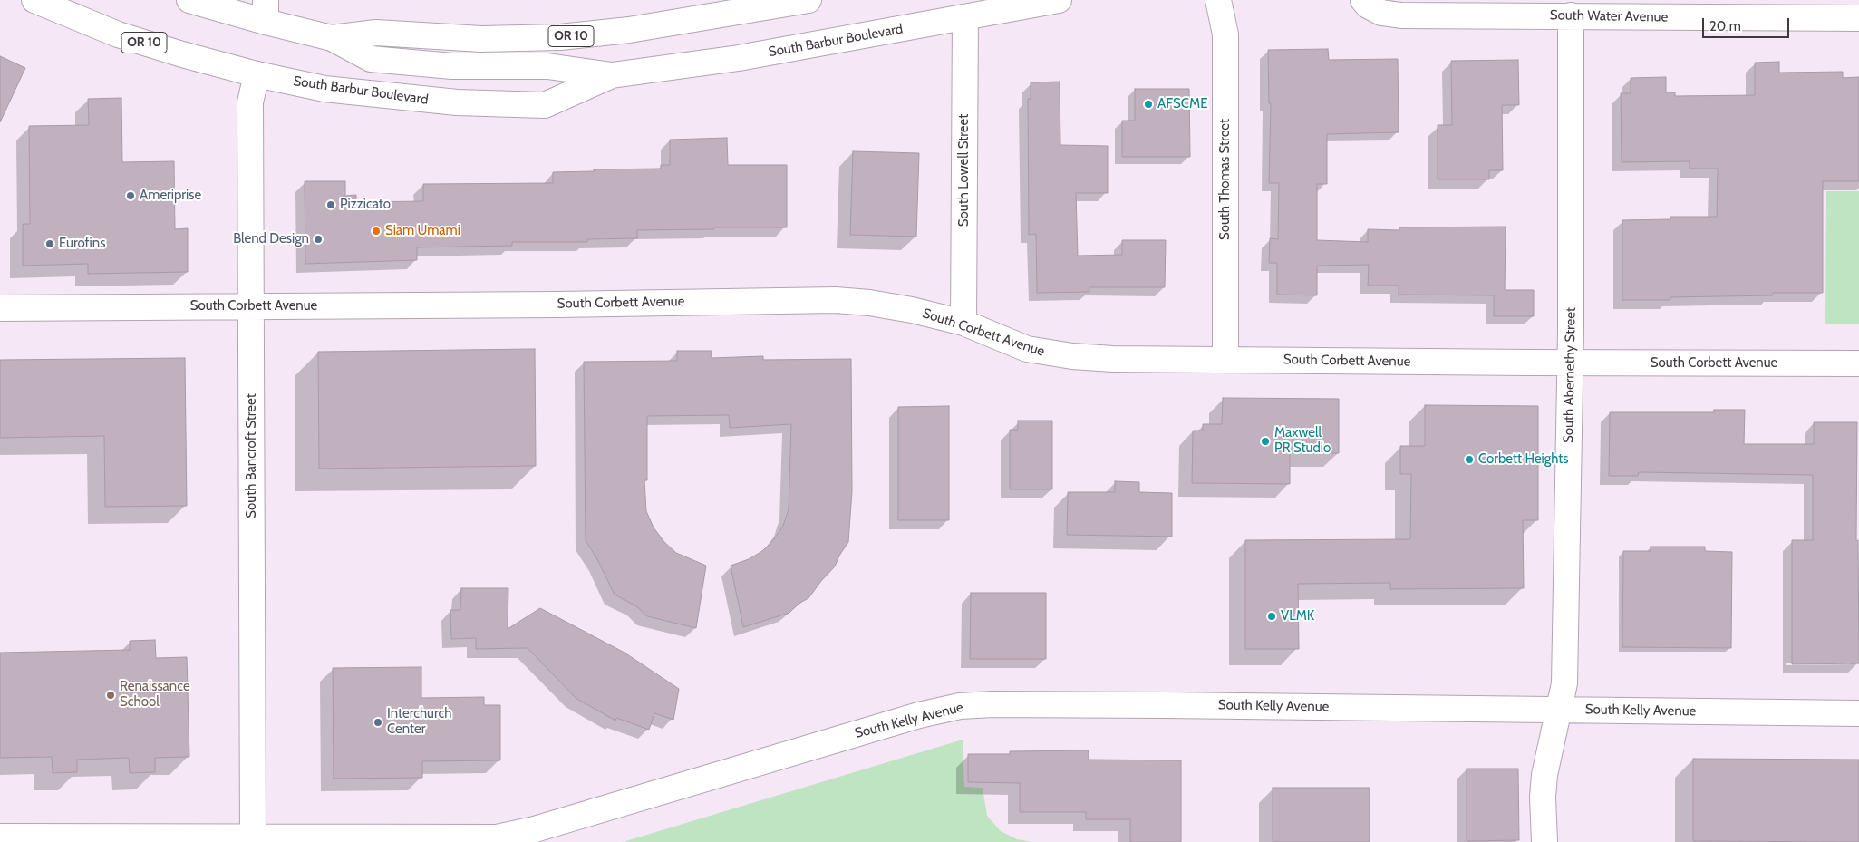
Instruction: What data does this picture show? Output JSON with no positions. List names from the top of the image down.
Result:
{
  "streets": {
    "street": [
      "South Water Avenue",
      "OR 10",
      "South Barbur Boulevard",
      "South Lowell Street",
      "South Thomas Street",
      "South Corbett Avenue",
      "South Abernethy Street",
      "South Bancroft Street",
      "South Kelly Avenue"
    ]
  },
  "crossings": [
    ["South Water Avenue", "South Abernethy Street"],
    ["OR 10", "South Barbur Boulevard"],
    ["South Barbur Boulevard", "South Lowell Street"],
    ["South Barbur Boulevard", "South Bancroft Street"],
    ["South Lowell Street", "South Corbett Avenue"],
    ["South Thomas Street", "South Corbett Avenue"],
    ["South Corbett Avenue", "South Abernethy Street"],
    ["South Corbett Avenue", "South Bancroft Street"],
    ["South Abernethy Street", "South Kelly Avenue"],
    ["South Bancroft Street", "South Kelly Avenue"]
  ],
  "places": [
    "AFSCME",
    "Ameriprise",
    "Pizzicato",
    "Siam Umami",
    "Blend Design",
    "Eurofins",
    "Maxwell PR Studio",
    "Corbett Heights",
    "VLMK",
    "Renaissance School",
    "Interchurch Center"
  ],
  "scale_bar": "20 m"
}
